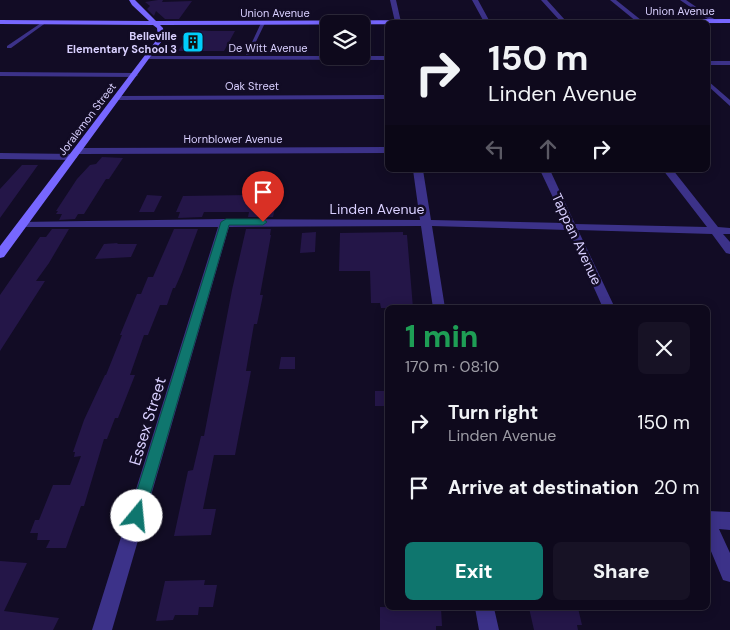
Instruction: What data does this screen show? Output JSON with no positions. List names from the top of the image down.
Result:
{
  "streets": {
    "street": [
      "Union Avenue",
      "De Witt Avenue",
      "Oak Street",
      "Joralemon Street",
      "Hornblower Avenue",
      "Linden Avenue",
      "Tappan Avenue",
      "Essex Street"
    ]
  },
  "crossings": [
    ["Union Avenue", "Joralemon Street"],
    ["De Witt Avenue", "Joralemon Street"],
    ["Oak Street", "Joralemon Street"],
    ["Joralemon Street", "Hornblower Avenue"],
    ["Joralemon Street", "Linden Avenue"],
    ["Linden Avenue", "Tappan Avenue"],
    ["Linden Avenue", "Essex Street"]
  ],
  "places": {
    "building": ["Belleville Elementary School 3"]
  },
  "page": {
    "turn": ["150 m", "Linden Avenue"],
    "heading": ["1 min", "170 m · 08:10"],
    "list": [
      {
        "name": "Turn right",
        "note": "Linden Avenue",
        "value": "150 m"
      },
      {
        "name": "Arrive at destination",
        "value": "20 m"
      }
    ],
    "buttons": ["Exit", "Share"]
  }
}
